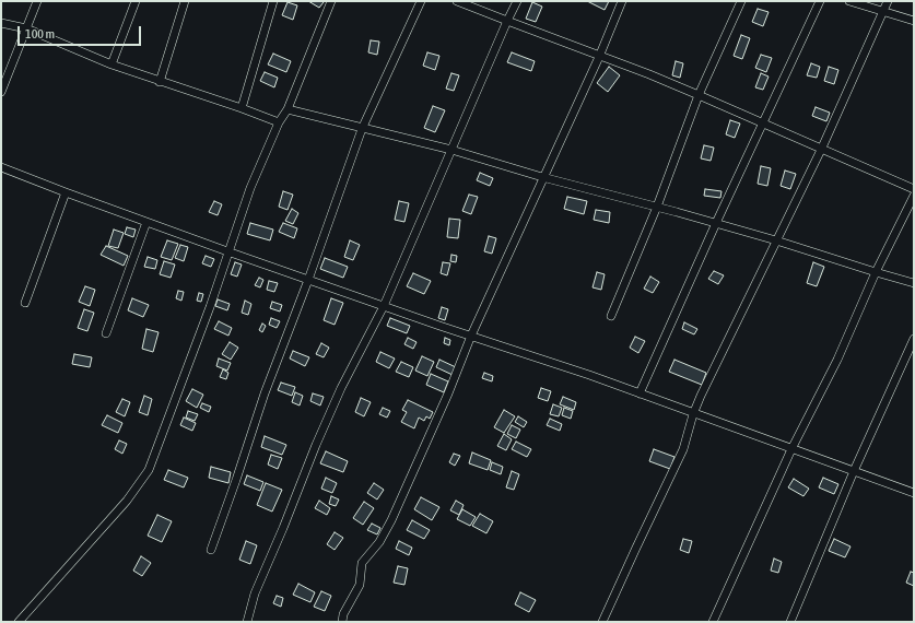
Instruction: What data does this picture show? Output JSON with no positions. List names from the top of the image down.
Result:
{
  "scale_bar": "100 m"
}
